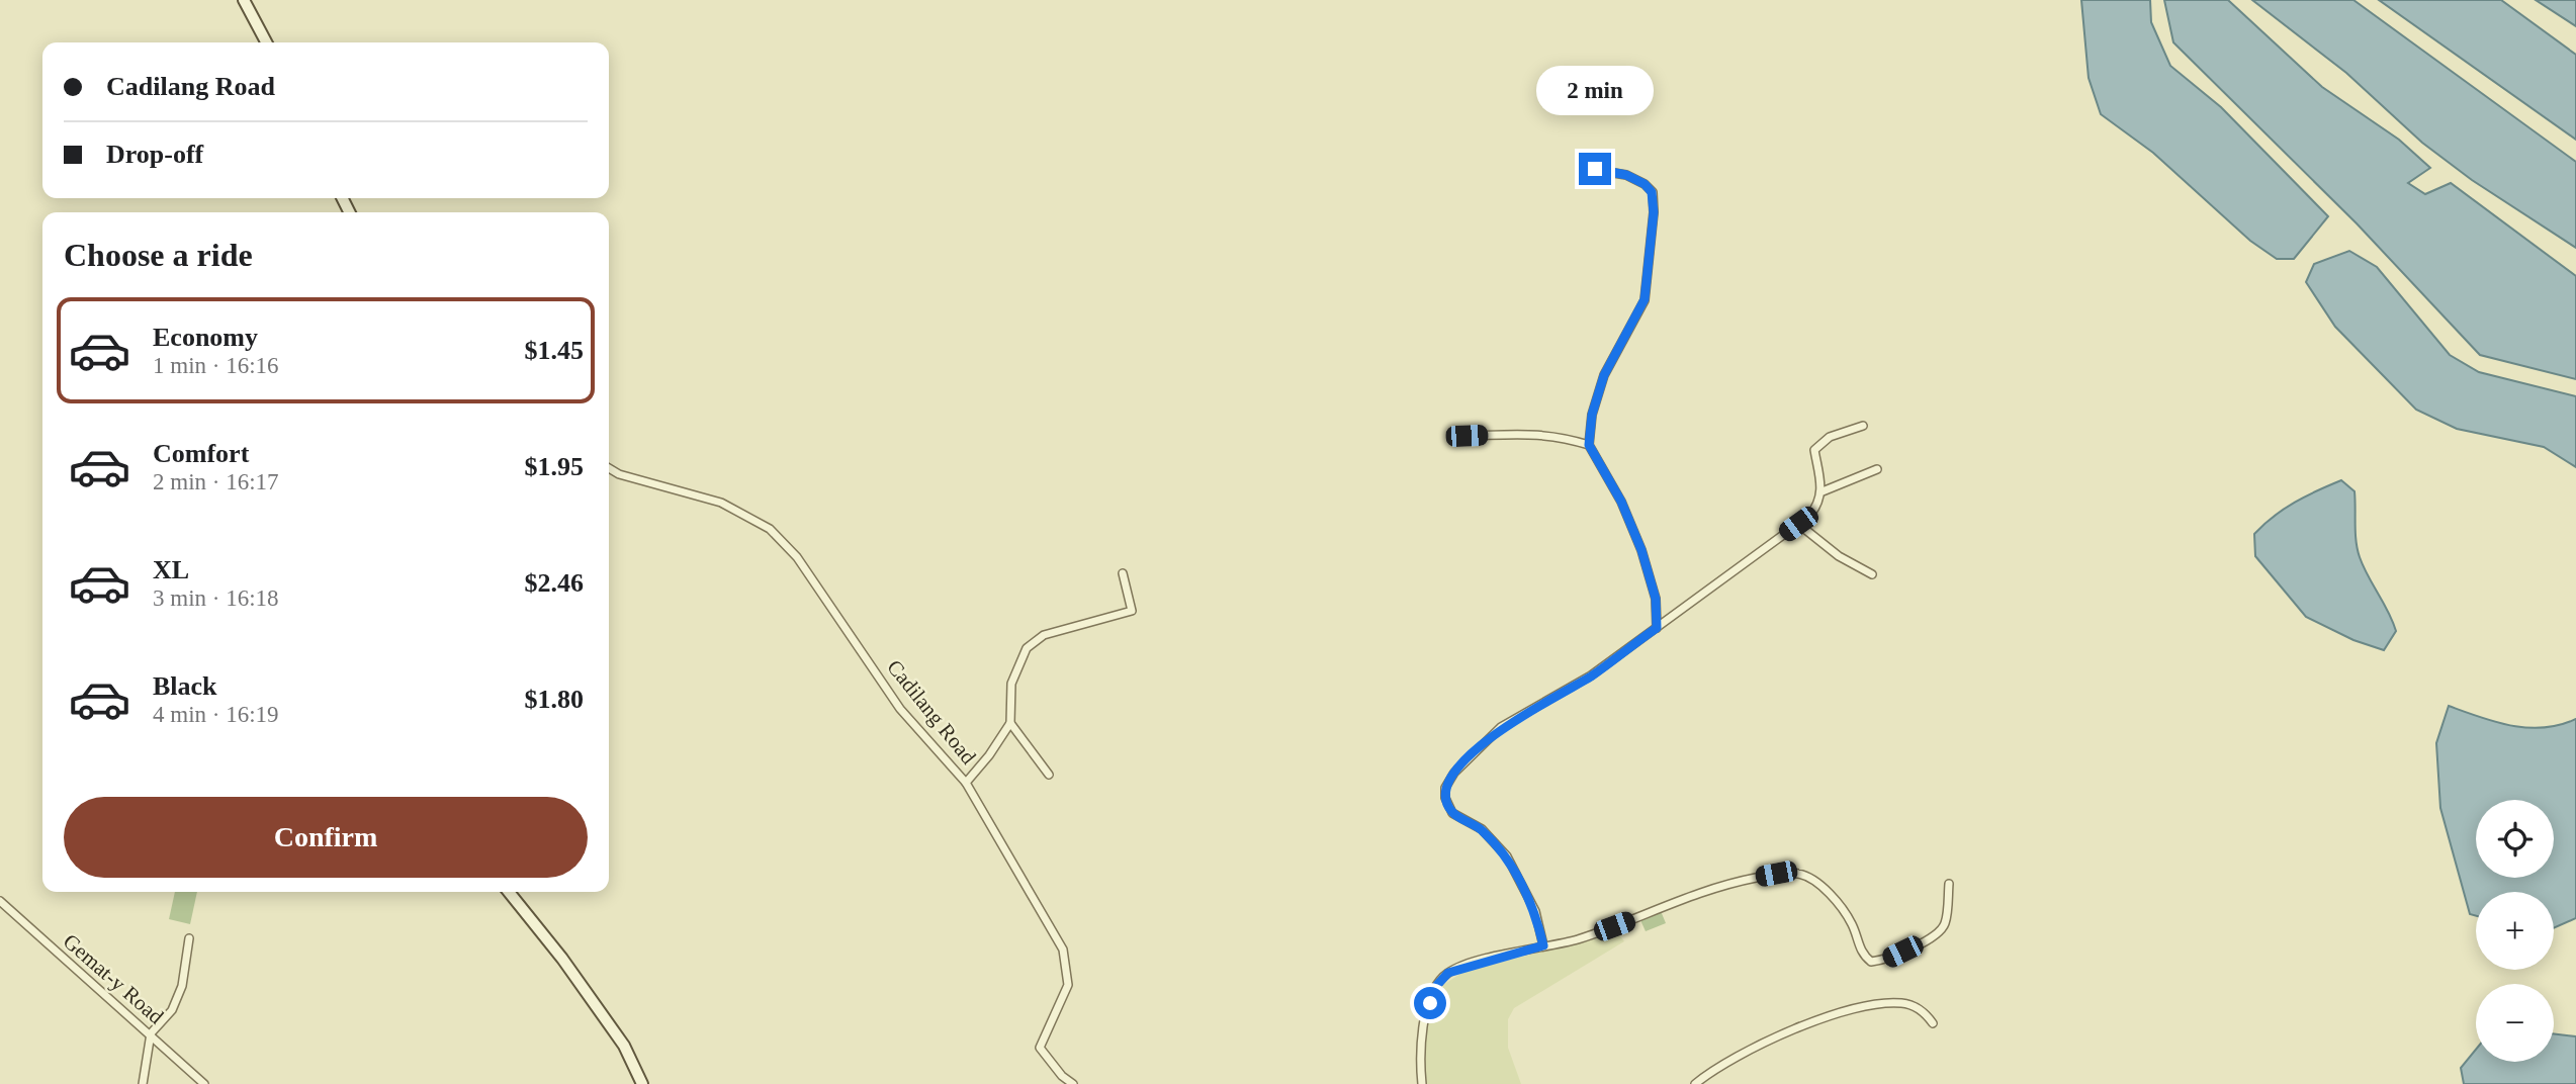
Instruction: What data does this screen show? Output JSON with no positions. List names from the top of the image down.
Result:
{
  "streets": {
    "street": ["Cadilang Road", "Gemat-y Road"]
  },
  "page": {
    "banner": ["Cadilang Road", "Drop-off"],
    "bubble": "2 min",
    "heading": "Choose a ride",
    "list": [
      {
        "name": "Economy",
        "note": "1 min · 16:16",
        "value": "$1.45"
      },
      {
        "name": "Comfort",
        "note": "2 min · 16:17",
        "value": "$1.95"
      },
      {
        "name": "XL",
        "note": "3 min · 16:18",
        "value": "$2.46"
      },
      {
        "name": "Black",
        "note": "4 min · 16:19",
        "value": "$1.80"
      }
    ],
    "buttons": "Confirm",
    "map_buttons": ["+", "−"]
  }
}
